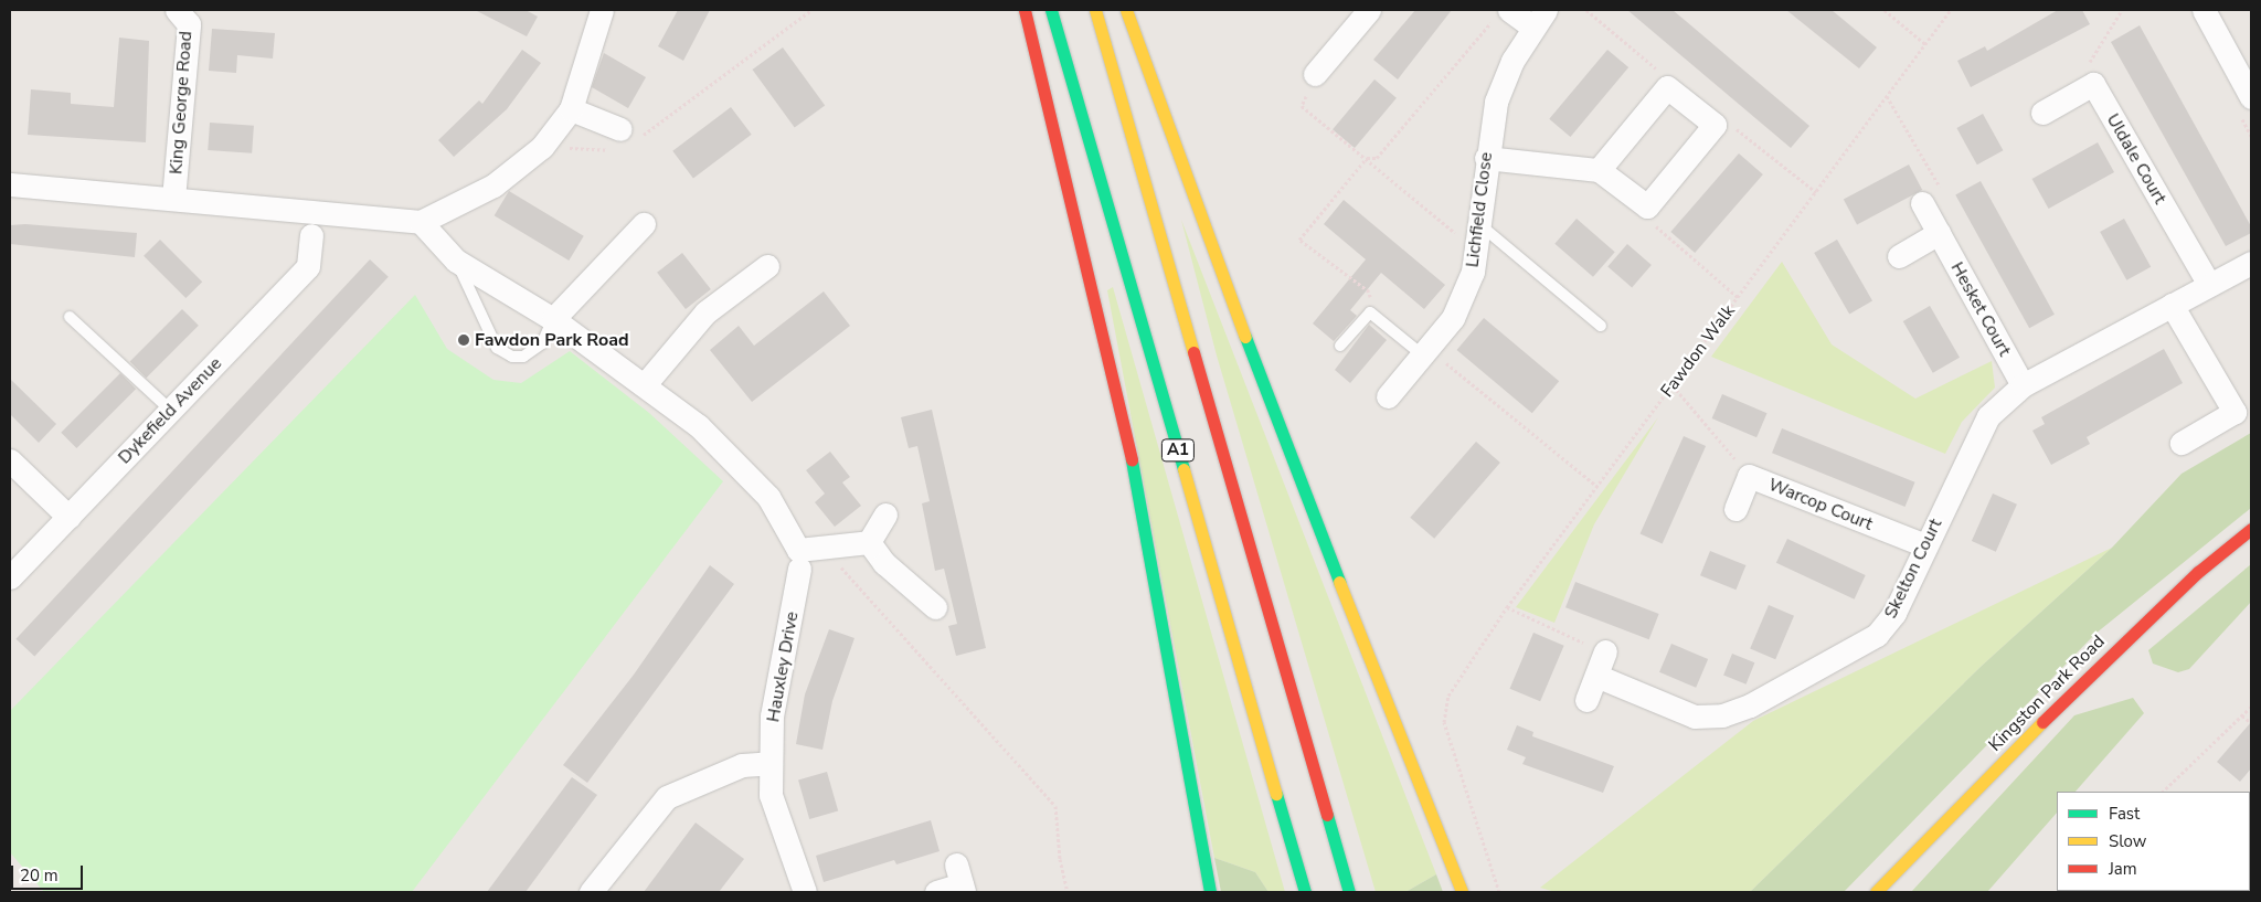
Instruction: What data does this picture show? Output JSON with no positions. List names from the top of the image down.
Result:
{
  "streets": {
    "main road": ["A1", "Kingston Park Road"],
    "street": [
      "King George Road",
      "Uldale Court",
      "Lichfield Close",
      "Hesket Court",
      "Dykefield Avenue",
      "Warcop Court",
      "Skelton Court",
      "Hauxley Drive"
    ],
    "path": ["Fawdon Walk"]
  },
  "crossings": [
    ["Uldale Court", "Skelton Court"],
    ["Hesket Court", "Skelton Court"],
    ["Warcop Court", "Skelton Court"]
  ],
  "places": ["Fawdon Park Road"],
  "legend": ["Fast", "Slow", "Jam"],
  "scale_bar": "20 m"
}
